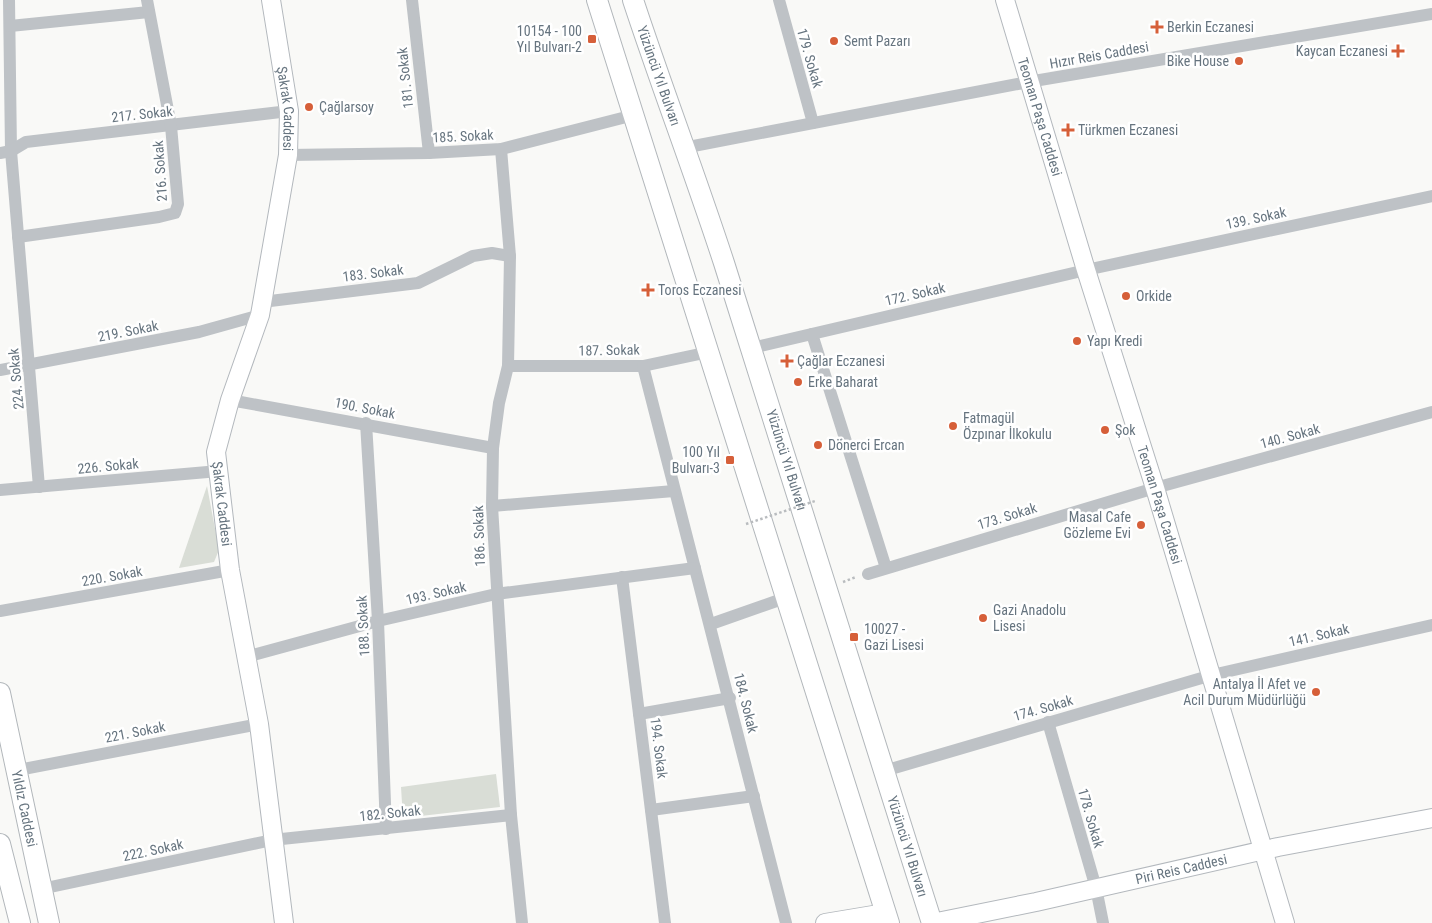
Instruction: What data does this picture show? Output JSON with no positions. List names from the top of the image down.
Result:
{
  "streets": {
    "main road": ["Yüzüncü Yıl Bulvarı", "Yıldız Caddesi"],
    "street": [
      "Hızır Reis Caddesi",
      "179. Sokak",
      "181. Sokak",
      "Şakrak Caddesi",
      "217. Sokak",
      "Teoman Paşa Caddesi",
      "185. Sokak",
      "216. Sokak",
      "139. Sokak",
      "183. Sokak",
      "172. Sokak",
      "219. Sokak",
      "187. Sokak",
      "224. Sokak",
      "190. Sokak",
      "140. Sokak",
      "226. Sokak",
      "173. Sokak",
      "186. Sokak",
      "220. Sokak",
      "193. Sokak",
      "188. Sokak",
      "141. Sokak",
      "184. Sokak",
      "174. Sokak",
      "221. Sokak",
      "194. Sokak",
      "182. Sokak",
      "178. Sokak",
      "222. Sokak",
      "Piri Reis Caddesi"
    ]
  },
  "crossings": [
    ["Hızır Reis Caddesi", "179. Sokak"],
    ["Hızır Reis Caddesi", "Yüzüncü Yıl Bulvarı"],
    ["Hızır Reis Caddesi", "Teoman Paşa Caddesi"],
    ["Yüzüncü Yıl Bulvarı", "172. Sokak"],
    ["Yüzüncü Yıl Bulvarı", "174. Sokak"],
    ["Yüzüncü Yıl Bulvarı", "Piri Reis Caddesi"],
    ["181. Sokak", "185. Sokak"],
    ["Şakrak Caddesi", "217. Sokak"],
    ["Şakrak Caddesi", "185. Sokak"],
    ["Şakrak Caddesi", "183. Sokak"],
    ["Şakrak Caddesi", "219. Sokak"],
    ["Şakrak Caddesi", "190. Sokak"],
    ["Şakrak Caddesi", "226. Sokak"],
    ["Şakrak Caddesi", "220. Sokak"],
    ["Şakrak Caddesi", "193. Sokak"],
    ["Şakrak Caddesi", "221. Sokak"],
    ["Şakrak Caddesi", "182. Sokak"],
    ["Şakrak Caddesi", "222. Sokak"],
    ["217. Sokak", "216. Sokak"],
    ["217. Sokak", "224. Sokak"],
    ["Teoman Paşa Caddesi", "139. Sokak"],
    ["Teoman Paşa Caddesi", "172. Sokak"],
    ["Teoman Paşa Caddesi", "140. Sokak"],
    ["Teoman Paşa Caddesi", "173. Sokak"],
    ["Teoman Paşa Caddesi", "141. Sokak"],
    ["Teoman Paşa Caddesi", "174. Sokak"],
    ["Teoman Paşa Caddesi", "Piri Reis Caddesi"],
    ["185. Sokak", "186. Sokak"],
    ["216. Sokak", "224. Sokak"],
    ["139. Sokak", "172. Sokak"],
    ["183. Sokak", "219. Sokak"],
    ["183. Sokak", "186. Sokak"],
    ["219. Sokak", "224. Sokak"],
    ["187. Sokak", "186. Sokak"],
    ["187. Sokak", "184. Sokak"],
    ["224. Sokak", "226. Sokak"],
    ["190. Sokak", "186. Sokak"],
    ["190. Sokak", "188. Sokak"],
    ["140. Sokak", "173. Sokak"],
    ["186. Sokak", "193. Sokak"],
    ["186. Sokak", "182. Sokak"],
    ["193. Sokak", "188. Sokak"],
    ["193. Sokak", "184. Sokak"],
    ["193. Sokak", "194. Sokak"],
    ["188. Sokak", "182. Sokak"],
    ["141. Sokak", "174. Sokak"],
    ["174. Sokak", "178. Sokak"],
    ["221. Sokak", "Yıldız Caddesi"],
    ["Yıldız Caddesi", "222. Sokak"],
    ["182. Sokak", "222. Sokak"],
    ["178. Sokak", "Piri Reis Caddesi"]
  ],
  "places": {
    "health": [
      "Berkin Eczanesi",
      "Kaycan Eczanesi",
      "Türkmen Eczanesi",
      "Toros Eczanesi",
      "Çağlar Eczanesi"
    ],
    "transit": ["10154 - 100 Yıl Bulvarı-2", "100 Yıl Bulvarı-3", "10027 - Gazi Lisesi"],
    "other": [
      "Semt Pazarı",
      "Bike House",
      "Çağlarsoy",
      "Orkide",
      "Yapı Kredi",
      "Erke Baharat",
      "Fatmagül Özpınar İlkokulu",
      "Şok",
      "Dönerci Ercan",
      "Masal Cafe Gözleme Evi",
      "Gazi Anadolu Lisesi",
      "Antalya İl Afet ve Acil Durum Müdürlüğü"
    ]
  }
}
